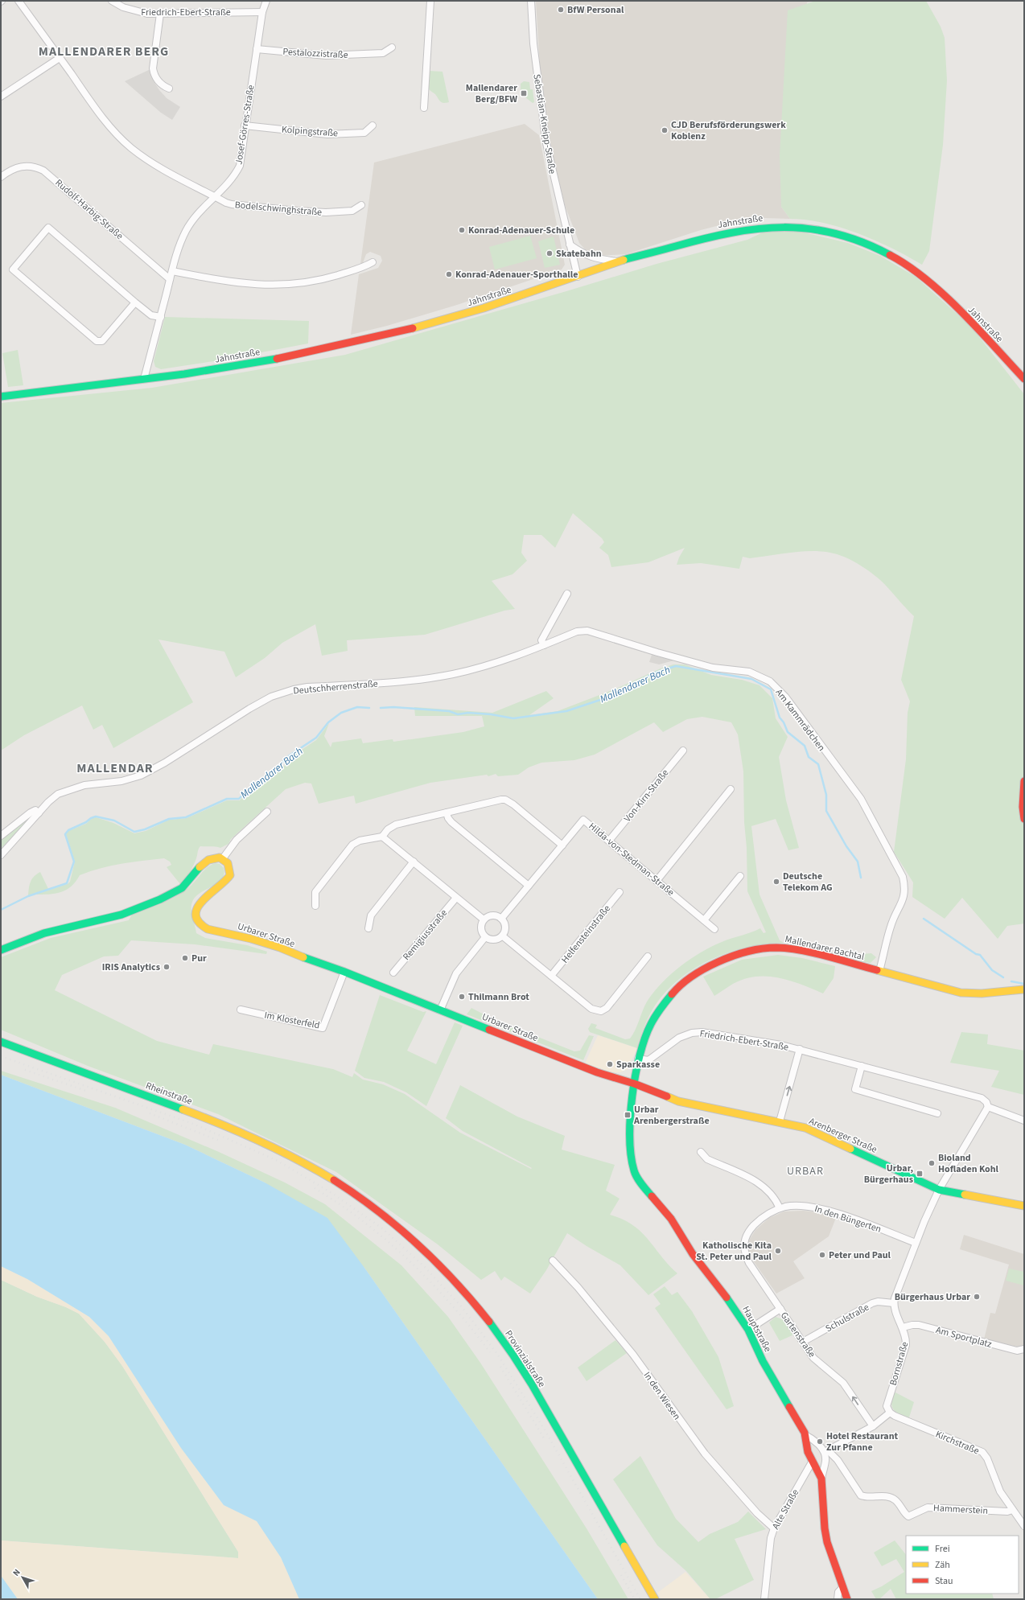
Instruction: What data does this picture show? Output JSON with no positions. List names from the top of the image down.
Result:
{
  "streets": {
    "street": [
      "Friedrich-Ebert-Straße",
      "Pestalozzistraße",
      "Sebastian-Kneipp-Straße",
      "Josef-Görres-Straße",
      "Kolpingstraße",
      "Bodelschwinghstraße",
      "Rudolf-Harbig-Straße",
      "Jahnstraße",
      "Deutschherrenstraße",
      "Am Kammrädchen",
      "Von-Kirn-Straße",
      "Hilda-von-Stedman-Straße",
      "Helfensteinstraße",
      "Urbarer Straße",
      "Remigiusstraße",
      "Mallendarer Bachtal",
      "Im Klosterfeld",
      "Rheinstraße",
      "Arenberger Straße",
      "In den Büngerten",
      "Schulstraße",
      "Hauptstraße",
      "Gartenstraße",
      "Am Sportplatz",
      "Provinzialstraße",
      "Bornstraße",
      "In den Wiesen",
      "Kirchstraße",
      "Alte Straße",
      "Hammerstein"
    ]
  },
  "crossings": [
    ["Friedrich-Ebert-Straße", "Josef-Görres-Straße"],
    ["Friedrich-Ebert-Straße", "Mallendarer Bachtal"],
    ["Friedrich-Ebert-Straße", "Arenberger Straße"],
    ["Pestalozzistraße", "Josef-Görres-Straße"],
    ["Sebastian-Kneipp-Straße", "Jahnstraße"],
    ["Josef-Görres-Straße", "Kolpingstraße"],
    ["Josef-Görres-Straße", "Bodelschwinghstraße"],
    ["Josef-Görres-Straße", "Rudolf-Harbig-Straße"],
    ["Josef-Görres-Straße", "Jahnstraße"],
    ["Deutschherrenstraße", "Am Kammrädchen"],
    ["Am Kammrädchen", "Mallendarer Bachtal"],
    ["Von-Kirn-Straße", "Hilda-von-Stedman-Straße"],
    ["Urbarer Straße", "Mallendarer Bachtal"],
    ["Urbarer Straße", "Im Klosterfeld"],
    ["Urbarer Straße", "Arenberger Straße"],
    ["Urbarer Straße", "Hauptstraße"],
    ["Mallendarer Bachtal", "Arenberger Straße"],
    ["Mallendarer Bachtal", "Hauptstraße"],
    ["Rheinstraße", "Provinzialstraße"],
    ["Arenberger Straße", "Hauptstraße"],
    ["In den Büngerten", "Gartenstraße"],
    ["Schulstraße", "Gartenstraße"],
    ["Schulstraße", "Bornstraße"],
    ["Hauptstraße", "Alte Straße"],
    ["Am Sportplatz", "Bornstraße"],
    ["Bornstraße", "Kirchstraße"],
    ["In den Wiesen", "Alte Straße"],
    ["Kirchstraße", "Hammerstein"]
  ],
  "one_way": ["Gartenstraße"],
  "districts": ["MALLENDARER BERG", "MALLENDAR", "URBAR"],
  "water": ["Mallendarer Bach"],
  "places": {
    "other": [
      "BfW Personal",
      "CJD Berufsförderungswerk Koblenz",
      "Konrad-Adenauer-Schule",
      "Skatebahn",
      "Konrad-Adenauer-Sporthalle",
      "Deutsche Telekom AG",
      "Pur",
      "IRIS Analytics",
      "Thilmann Brot",
      "Sparkasse",
      "Bioland Hofladen Kohl",
      "Katholische Kita St. Peter und Paul",
      "Peter und Paul",
      "Bürgerhaus Urbar",
      "Hotel Restaurant Zur Pfanne"
    ],
    "transit": ["Mallendarer Berg/BFW", "Urbar Arenbergerstraße", "Urbar, Bürgerhaus"]
  },
  "legend": ["Frei", "Zäh", "Stau"],
  "north": "top left"
}
